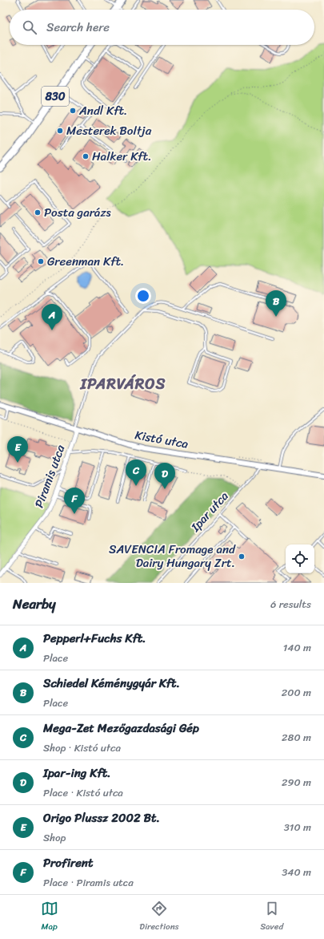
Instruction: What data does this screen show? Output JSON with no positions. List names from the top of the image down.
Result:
{
  "streets": {
    "main road": ["830"],
    "street": ["Kistó utca", "Piramis utca"],
    "lane": ["Ipar utca"]
  },
  "crossings": [
    ["Kistó utca", "Piramis utca"],
    ["Kistó utca", "Ipar utca"]
  ],
  "districts": ["IPARVÁROS"],
  "places": [
    "Andl Kft.",
    "Mesterek Boltja",
    "Halker Kft.",
    "Posta garázs",
    "Greenman Kft.",
    "SAVENCIA Fromage and Dairy Hungary Zrt."
  ],
  "page": {
    "search": "Search here",
    "pins": [
      "B",
      "A",
      "E",
      "C",
      "D",
      "F"
    ],
    "heading": ["Nearby", "6 results"],
    "list": [
      {
        "mark": "A",
        "name": "Pepperl+Fuchs Kft.",
        "note": "Place",
        "value": "140 m"
      },
      {
        "mark": "B",
        "name": "Schiedel Kéménygyár Kft.",
        "note": "Place",
        "value": "200 m"
      },
      {
        "mark": "C",
        "name": "Mega-Zet Mezőgazdasági Gép",
        "note": "Shop · Kistó utca",
        "value": "280 m"
      },
      {
        "mark": "D",
        "name": "Ipar-ing Kft.",
        "note": "Place · Kistó utca",
        "value": "290 m"
      },
      {
        "mark": "E",
        "name": "Origo Plussz 2002 Bt.",
        "note": "Shop",
        "value": "310 m"
      },
      {
        "mark": "F",
        "name": "Profirent",
        "note": "Place · Piramis utca",
        "value": "340 m"
      }
    ],
    "nav": ["Map", "Directions", "Saved"]
  }
}
